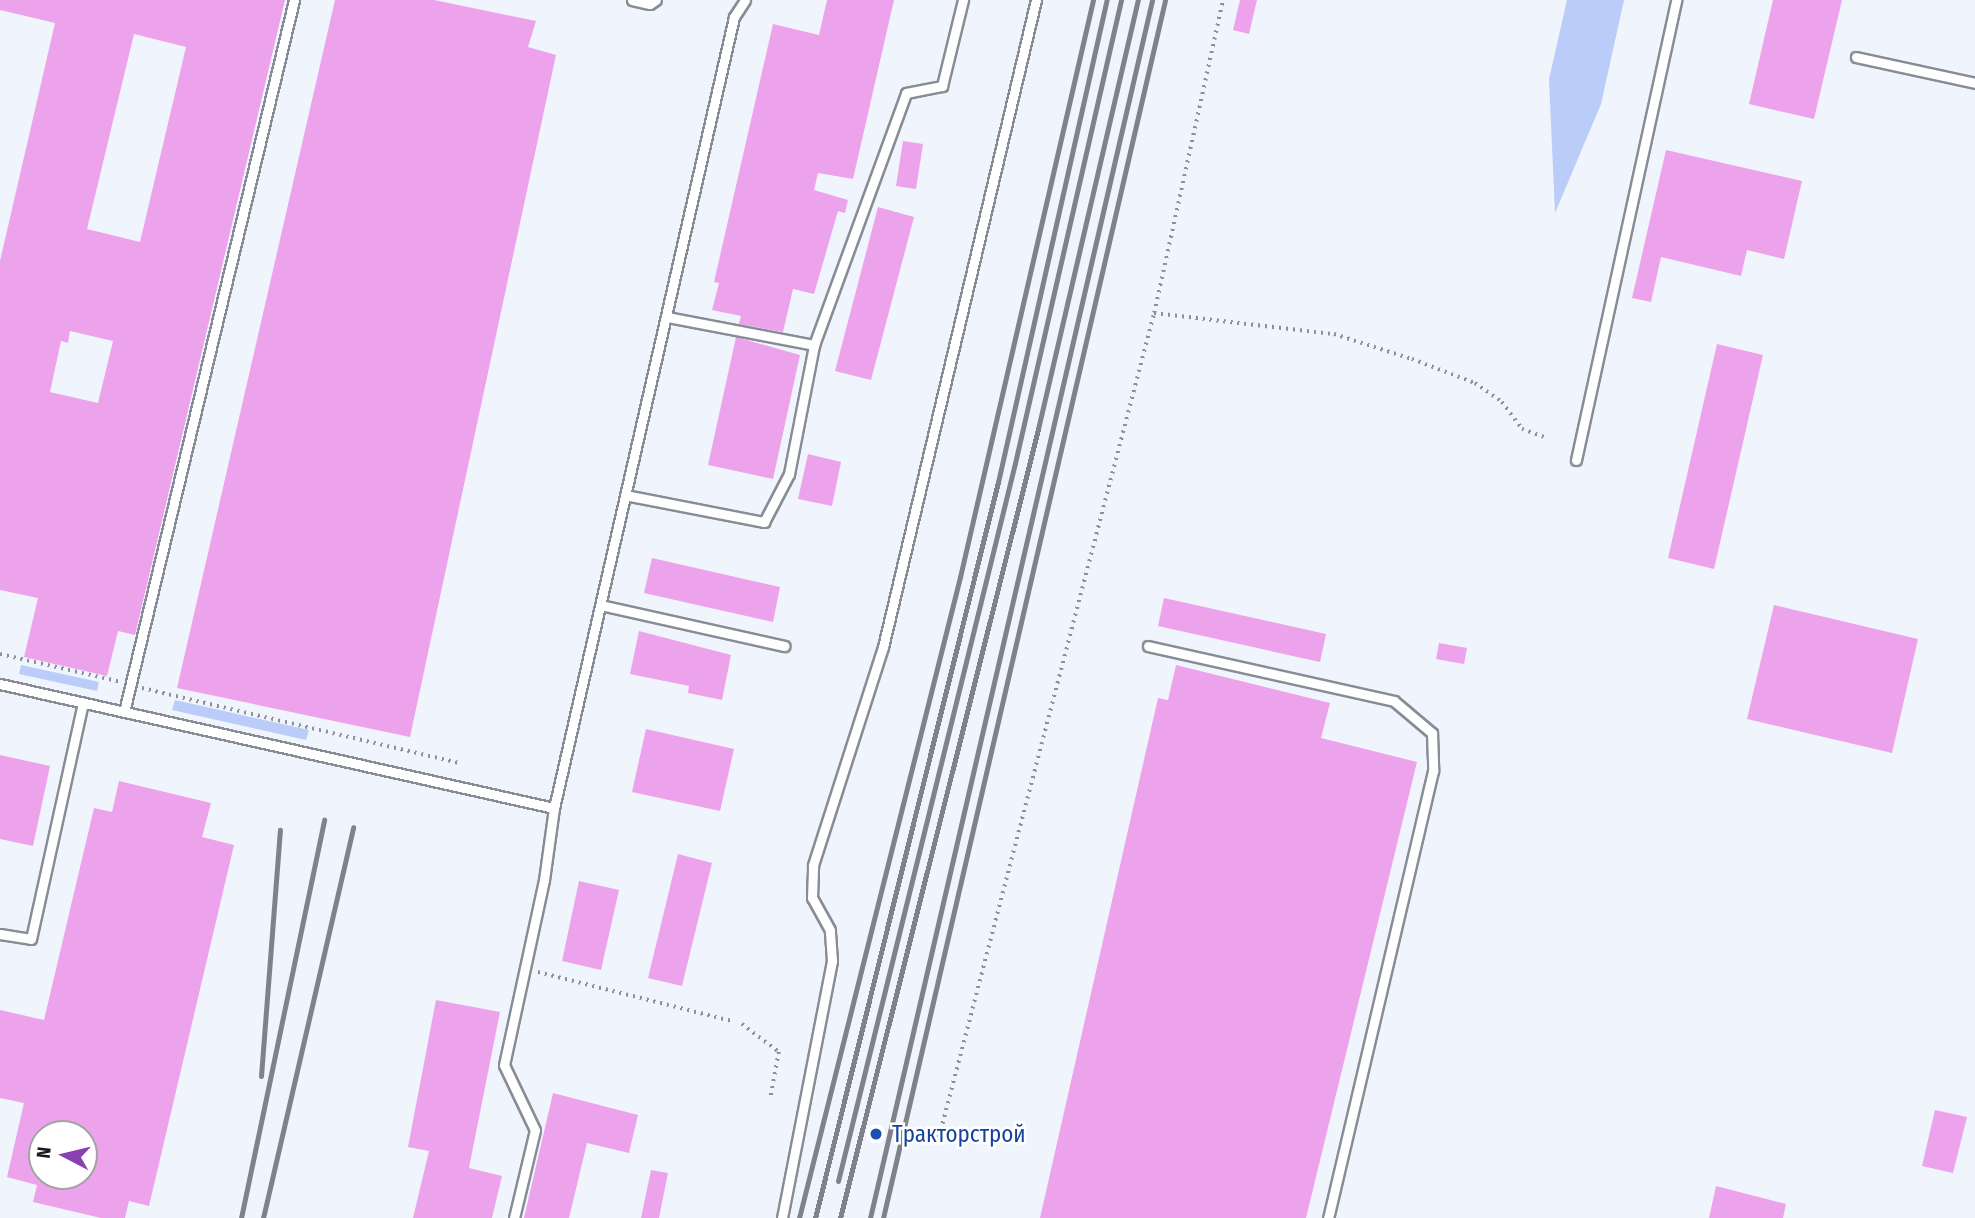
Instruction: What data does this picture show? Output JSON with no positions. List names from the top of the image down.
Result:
{
  "places": ["Тракторстрой"],
  "north": "left"
}
